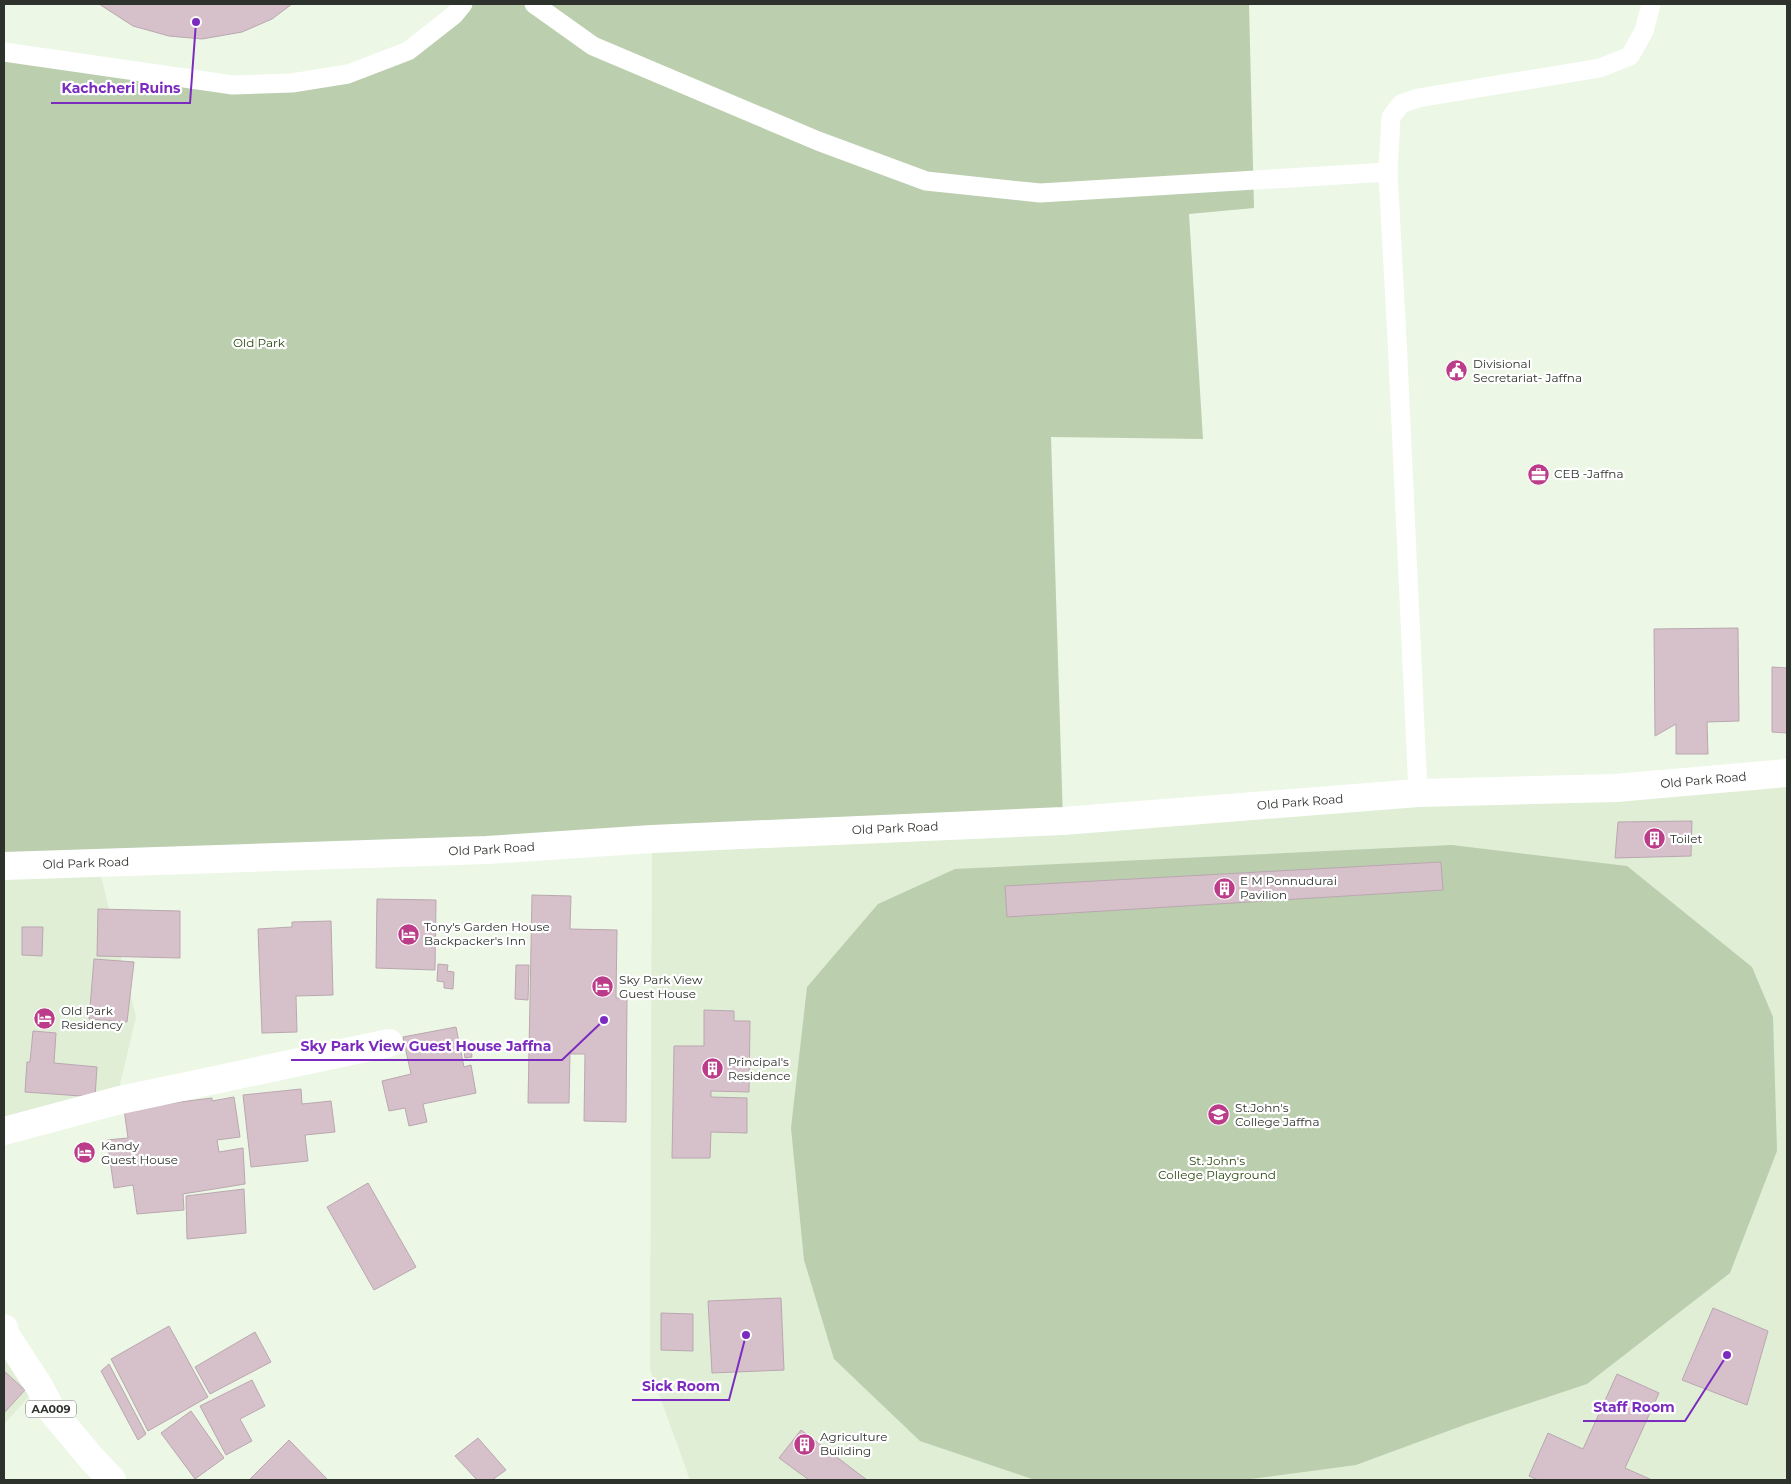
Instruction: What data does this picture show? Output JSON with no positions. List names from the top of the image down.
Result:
{
  "streets": {
    "main road": ["Old Park Road", "AA009"]
  },
  "parks": ["Old Park", "St. John's College Playground"],
  "places": {
    "other": [
      "Kachcheri Ruins",
      "Sky Park View Guest House Jaffna",
      "Sick Room",
      "Staff Room"
    ],
    "public building": ["Divisional Secretariat- Jaffna"],
    "office": ["CEB -Jaffna"],
    "building": [
      "Toilet",
      "E M Ponnudurai Pavilion",
      "Principal's Residence",
      "Agriculture Building"
    ],
    "hotel": [
      "Tony's Garden House Backpacker's Inn",
      "Sky Park View Guest House",
      "Old Park Residency",
      "Kandy Guest House"
    ],
    "school or university": ["St.John's College Jaffna"]
  }
}
